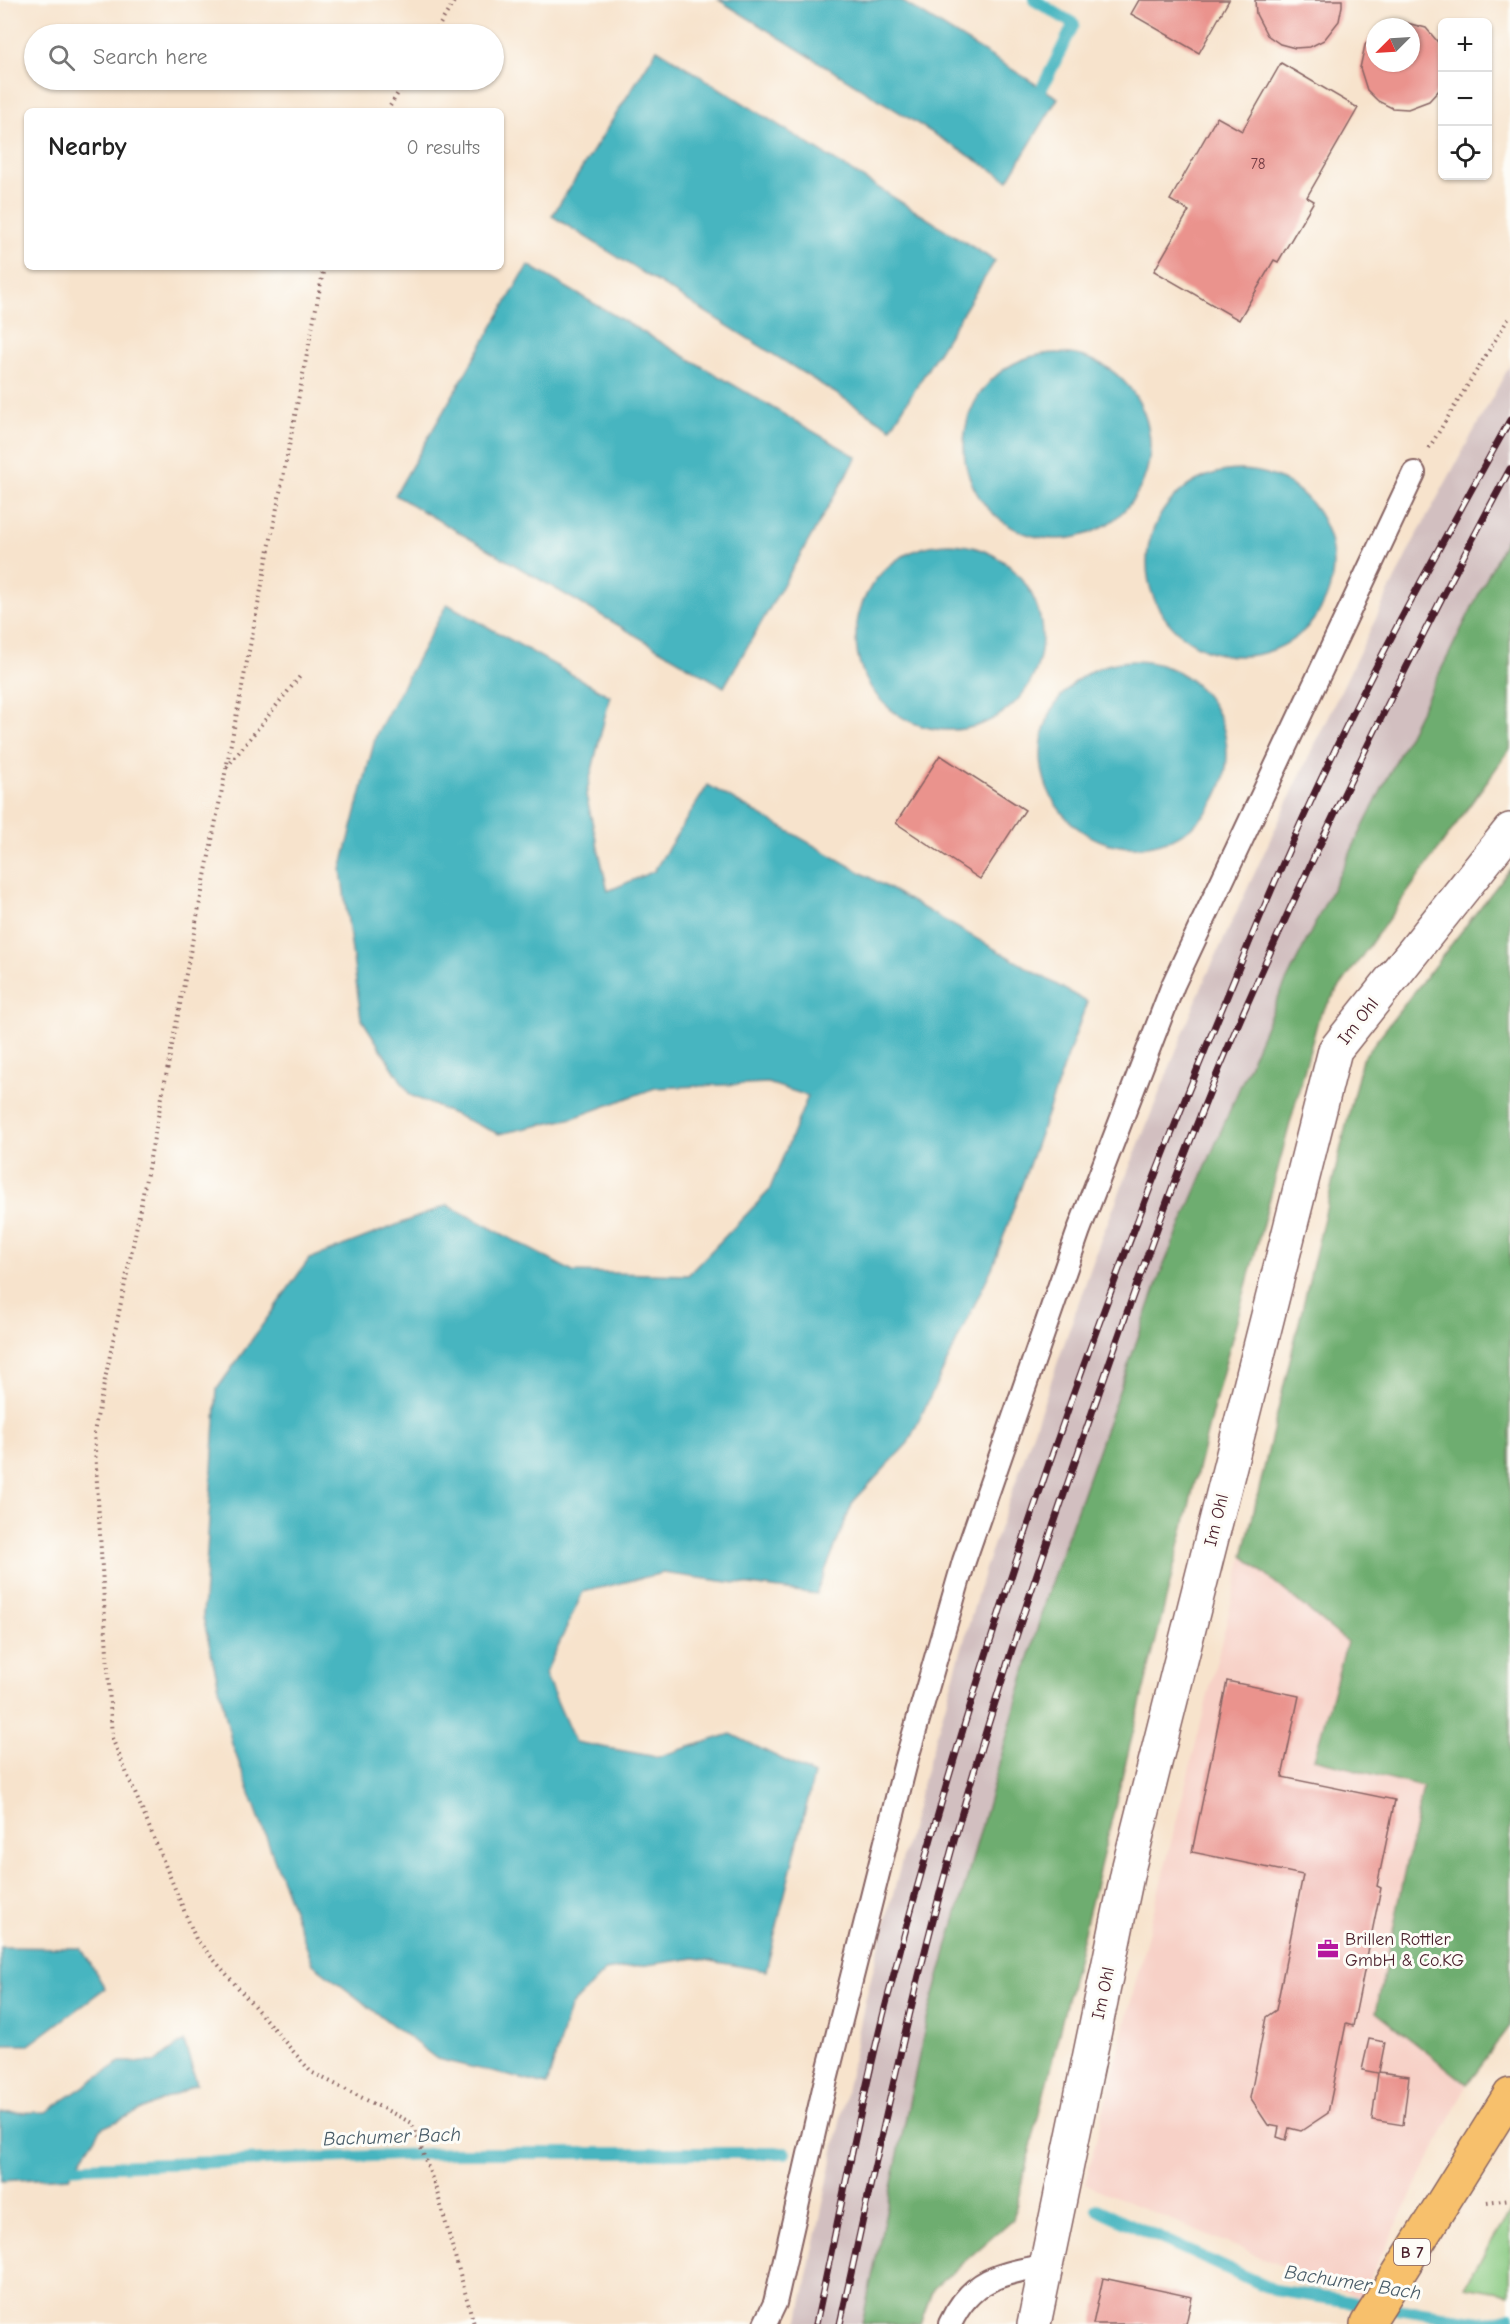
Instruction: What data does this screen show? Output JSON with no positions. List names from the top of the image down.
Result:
{
  "streets": {
    "main road": ["B 7"],
    "street": ["Im Ohl"]
  },
  "water": ["Bachumer Bach"],
  "places": {
    "office": ["Brillen Rottler GmbH & Co.KG"]
  },
  "house_numbers": ["78"],
  "north": "bottom left",
  "page": {
    "map_buttons": ["+", "−"],
    "search": "Search here",
    "heading": ["Nearby", "0 results"]
  }
}
